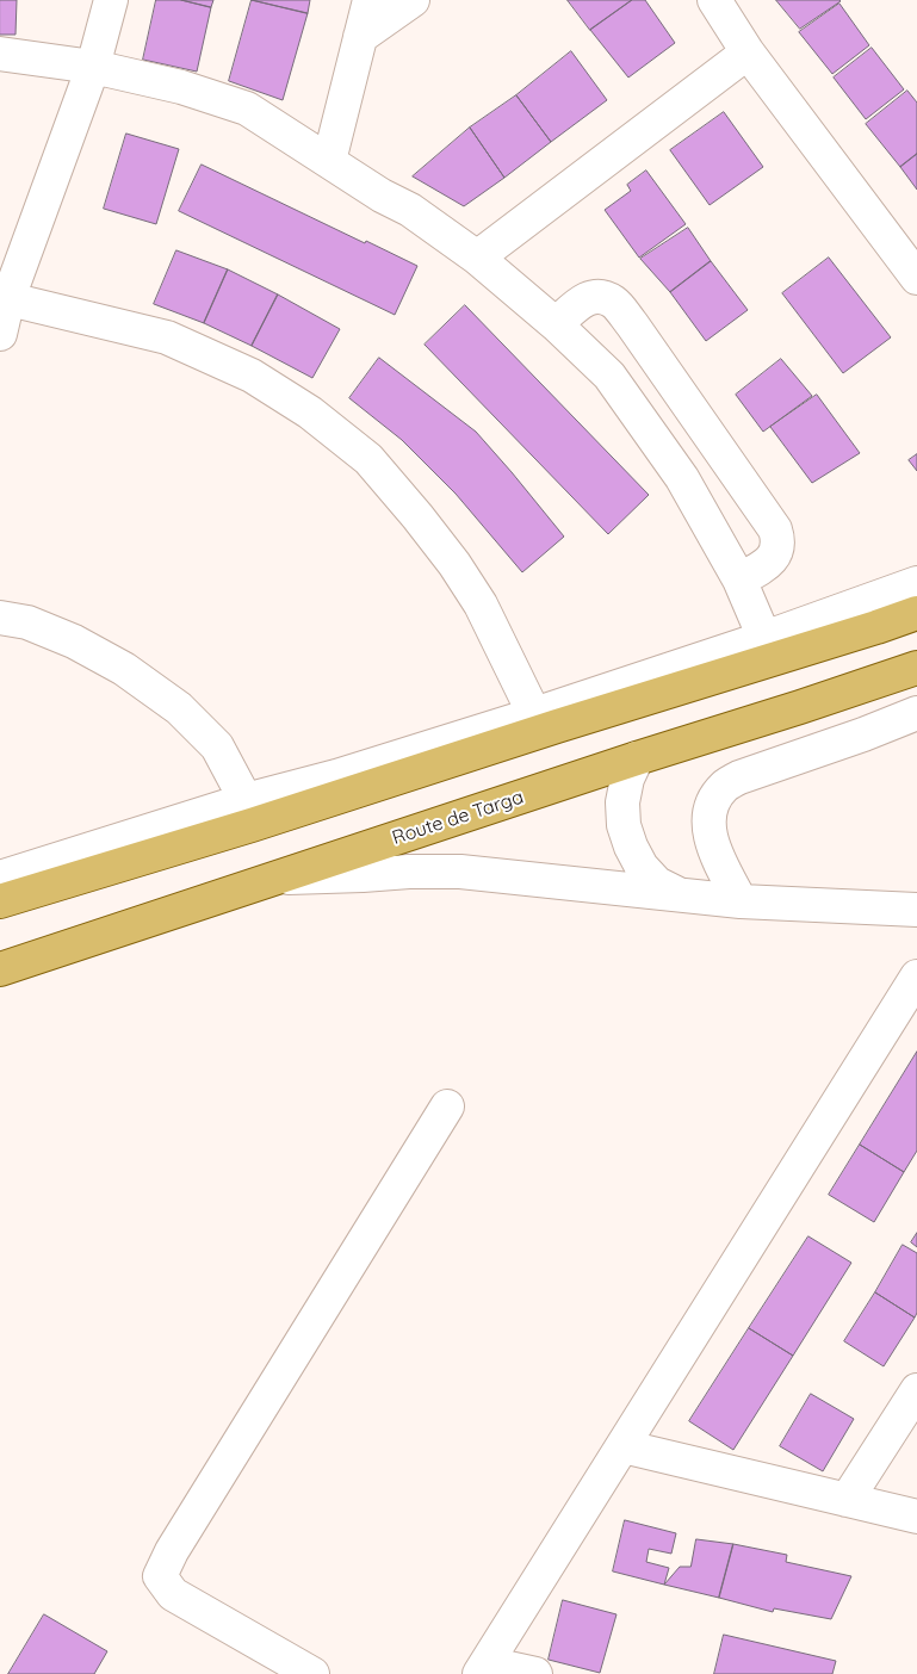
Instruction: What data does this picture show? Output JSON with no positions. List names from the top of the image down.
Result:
{
  "streets": {
    "main road": ["Route de Targa"]
  }
}
